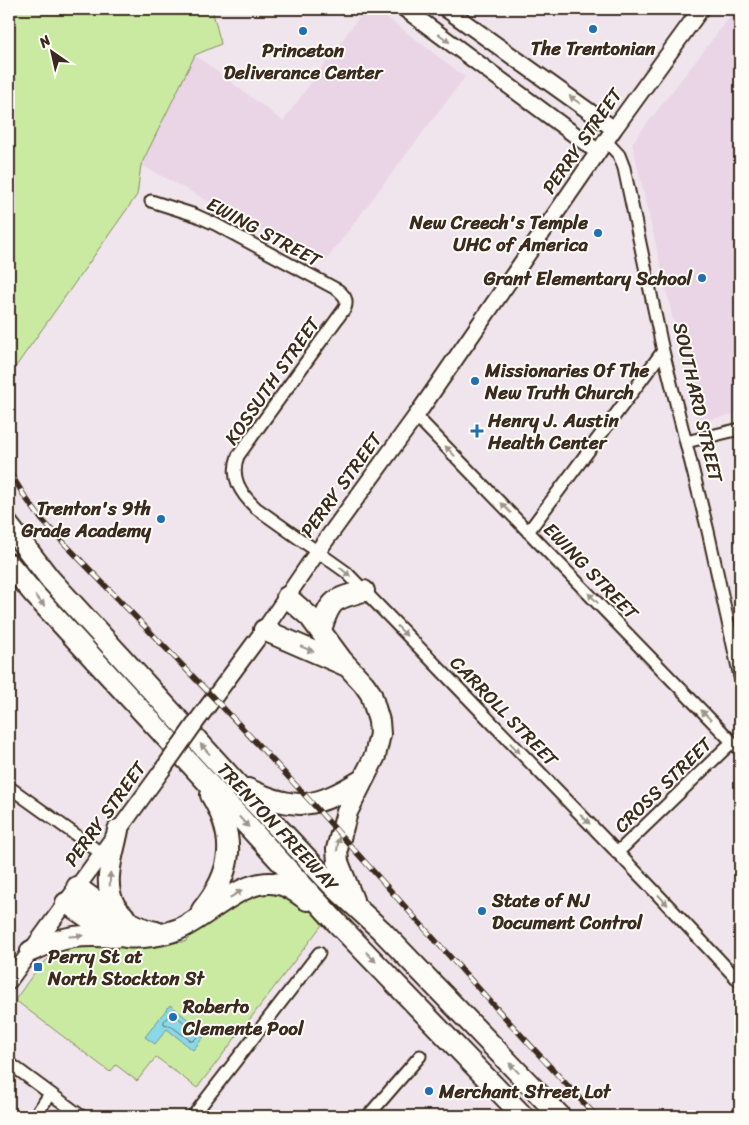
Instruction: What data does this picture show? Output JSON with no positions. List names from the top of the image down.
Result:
{
  "streets": {
    "highway": ["TRENTON FREEWAY"],
    "street": [
      "PERRY STREET",
      "EWING STREET",
      "KOSSUTH STREET",
      "SOUTHARD STREET",
      "CARROLL STREET",
      "CROSS STREET"
    ]
  },
  "crossings": [
    ["PERRY STREET", "EWING STREET"],
    ["PERRY STREET", "SOUTHARD STREET"],
    ["PERRY STREET", "CARROLL STREET"],
    ["EWING STREET", "KOSSUTH STREET"],
    ["EWING STREET", "CROSS STREET"],
    ["KOSSUTH STREET", "CARROLL STREET"],
    ["CARROLL STREET", "CROSS STREET"]
  ],
  "one_way": ["EWING STREET", "CARROLL STREET"],
  "places": {
    "other": [
      "The Trentonian",
      "Princeton Deliverance Center",
      "New Creech's Temple UHC of America",
      "Grant Elementary School",
      "Missionaries Of The New Truth Church",
      "Trenton's 9th Grade Academy",
      "State of NJ Document Control",
      "Roberto Clemente Pool",
      "Merchant Street Lot"
    ],
    "health": ["Henry J. Austin Health Center"],
    "transit": ["Perry St at North Stockton St"]
  },
  "north": "top left"
}
